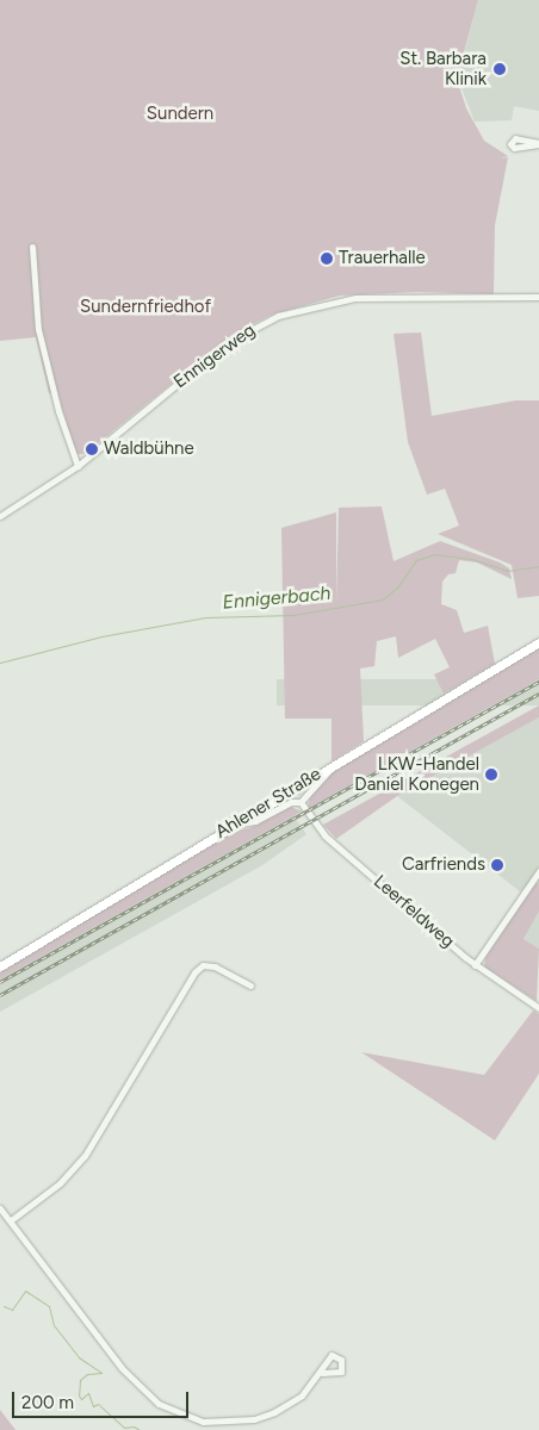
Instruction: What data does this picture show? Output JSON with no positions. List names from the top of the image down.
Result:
{
  "streets": {
    "main road": ["Ahlener Straße"],
    "street": ["Ennigerweg", "Leerfeldweg"]
  },
  "water": ["Ennigerbach"],
  "parks": ["Sundern", "Sundernfriedhof"],
  "places": [
    "St. Barbara Klinik",
    "Trauerhalle",
    "Waldbühne",
    "LKW-Handel Daniel Konegen",
    "Carfriends"
  ],
  "scale_bar": "200 m"
}
